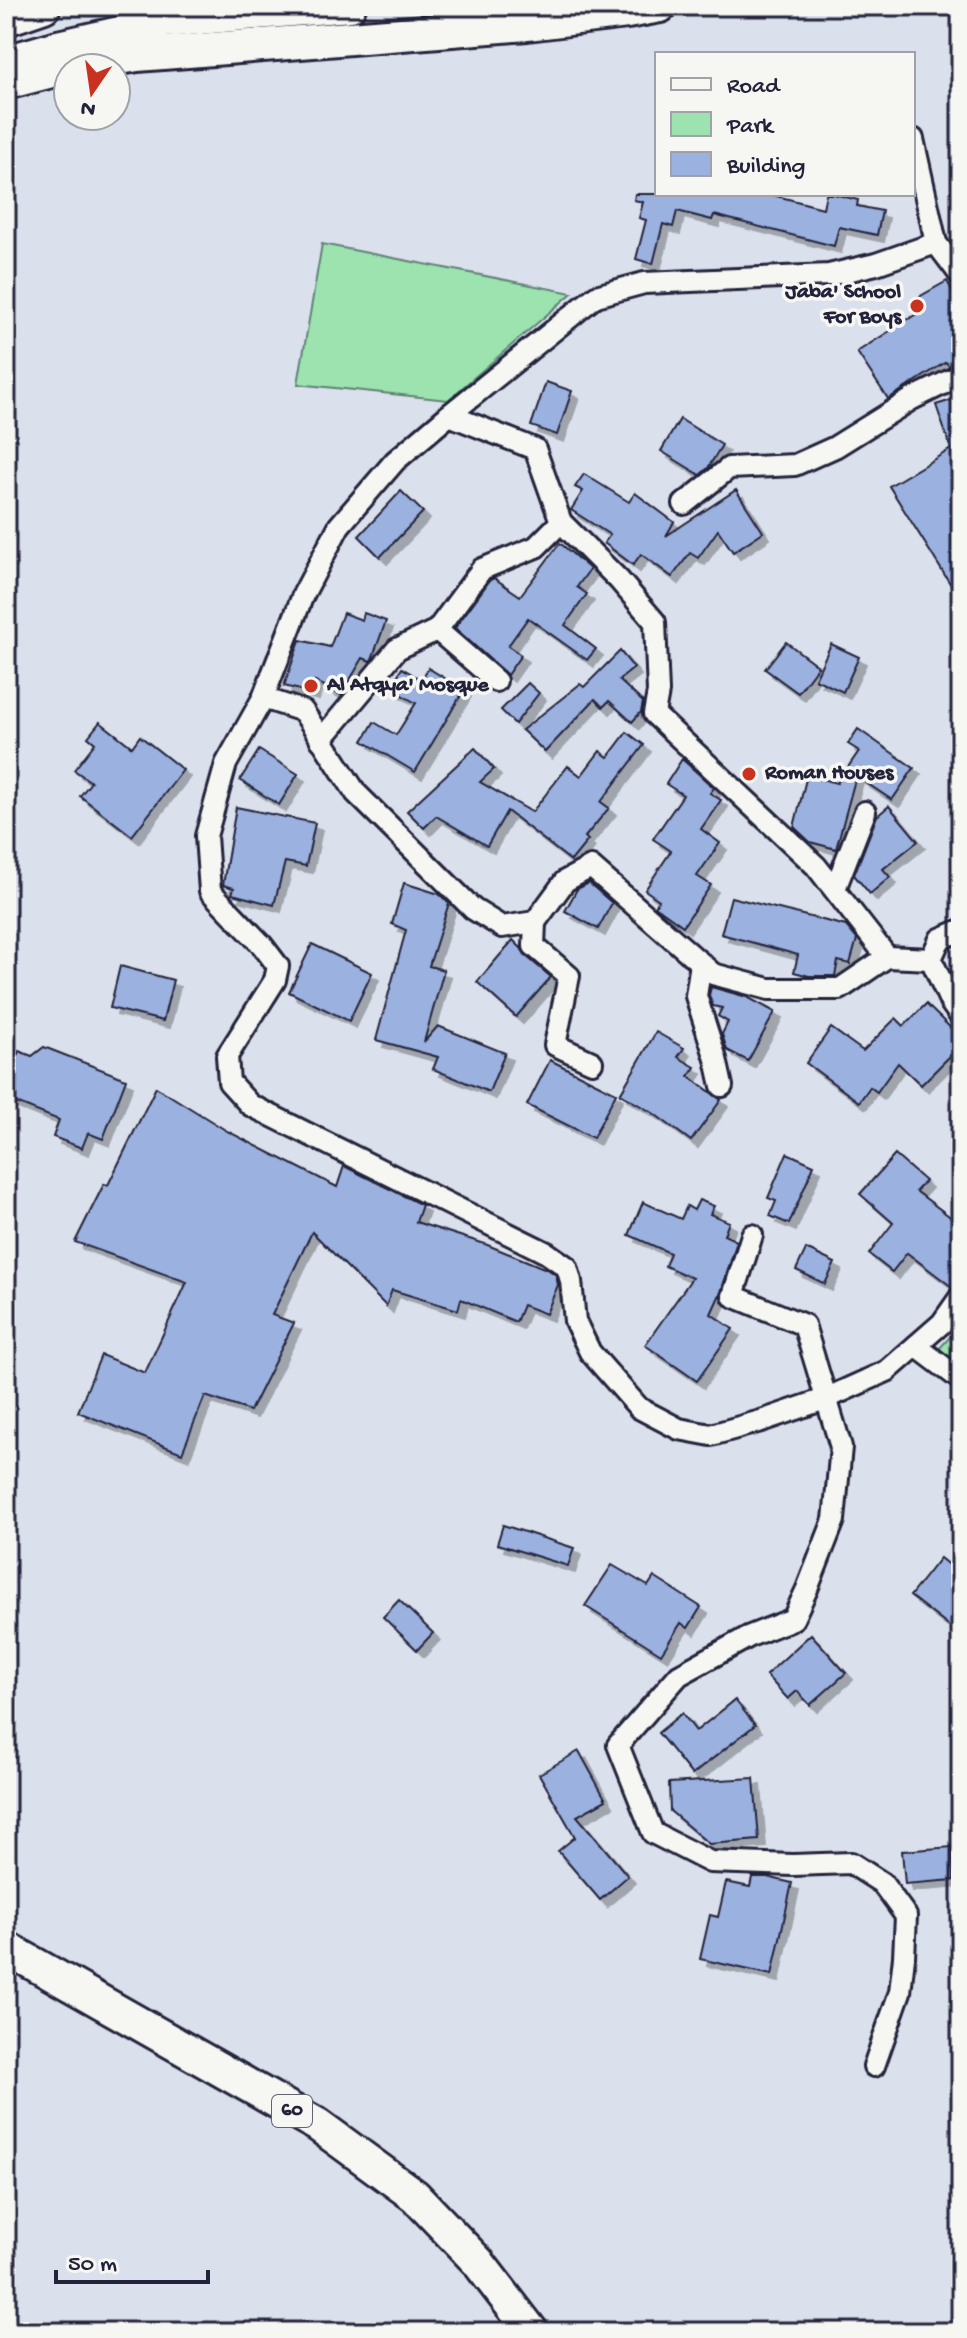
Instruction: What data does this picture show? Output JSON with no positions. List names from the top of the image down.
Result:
{
  "streets": {
    "highway": ["60"]
  },
  "places": ["Jaba' School For Boys", "Al Atqya' Mosque", "Roman Houses"],
  "legend": ["Road", "Park", "Building"],
  "scale_bar": "50 m",
  "north": "bottom"
}
